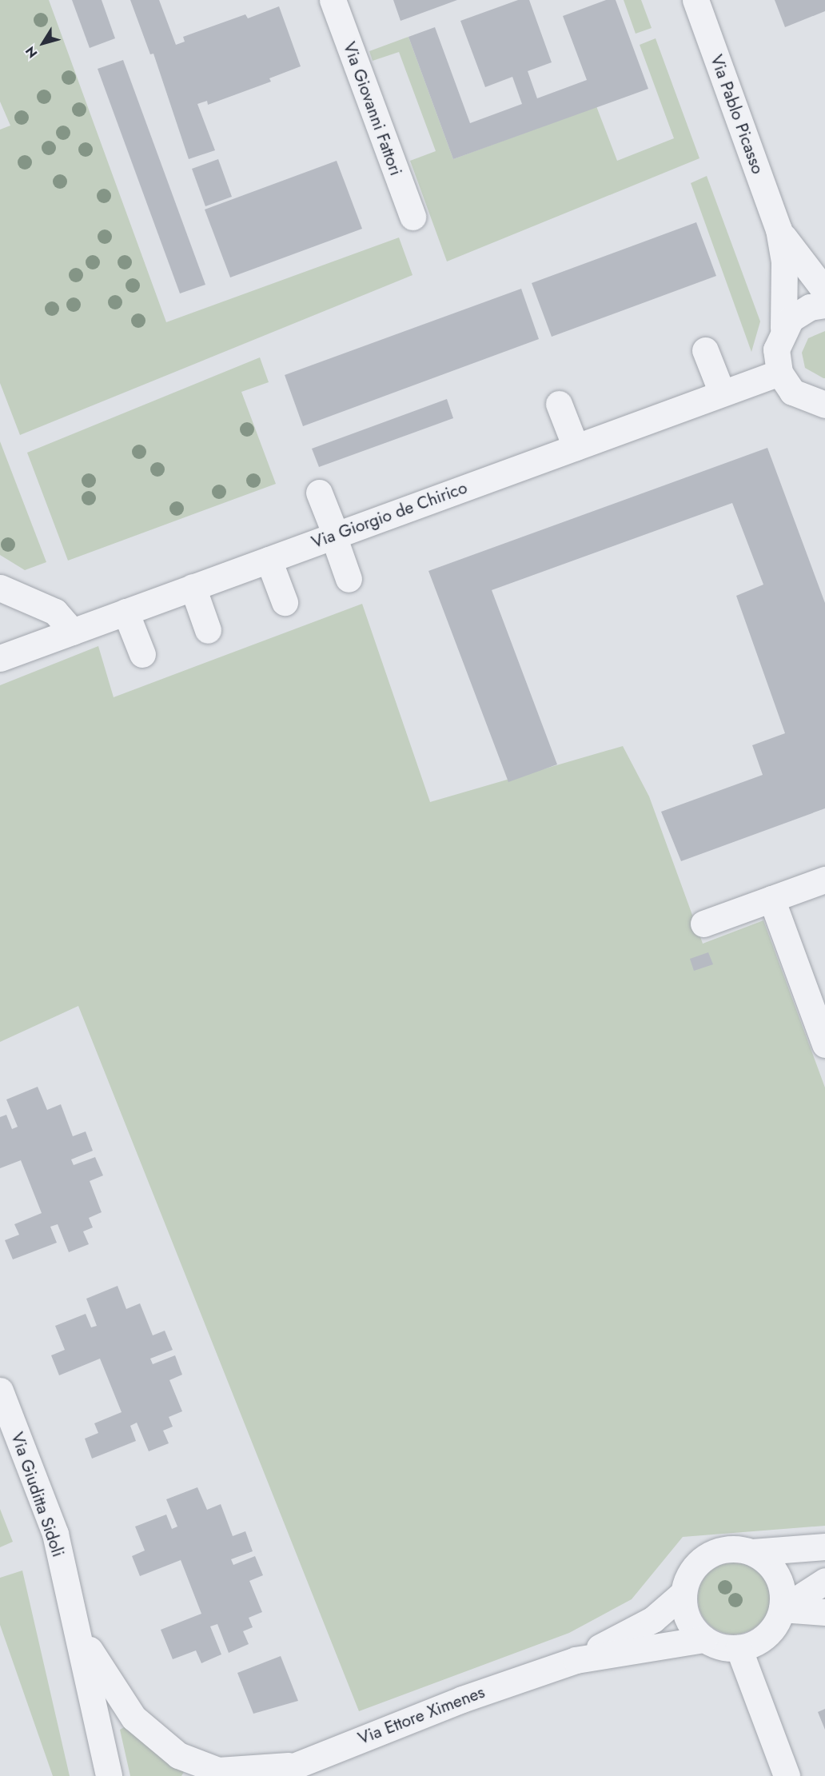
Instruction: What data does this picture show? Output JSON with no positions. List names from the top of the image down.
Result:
{
  "streets": {
    "street": [
      "Via Giovanni Fattori",
      "Via Pablo Picasso",
      "Via Giorgio de Chirico",
      "Via Giuditta Sidoli",
      "Via Ettore Ximenes"
    ]
  },
  "crossings": [
    ["Via Giuditta Sidoli", "Via Ettore Ximenes"]
  ],
  "north": "bottom left"
}
